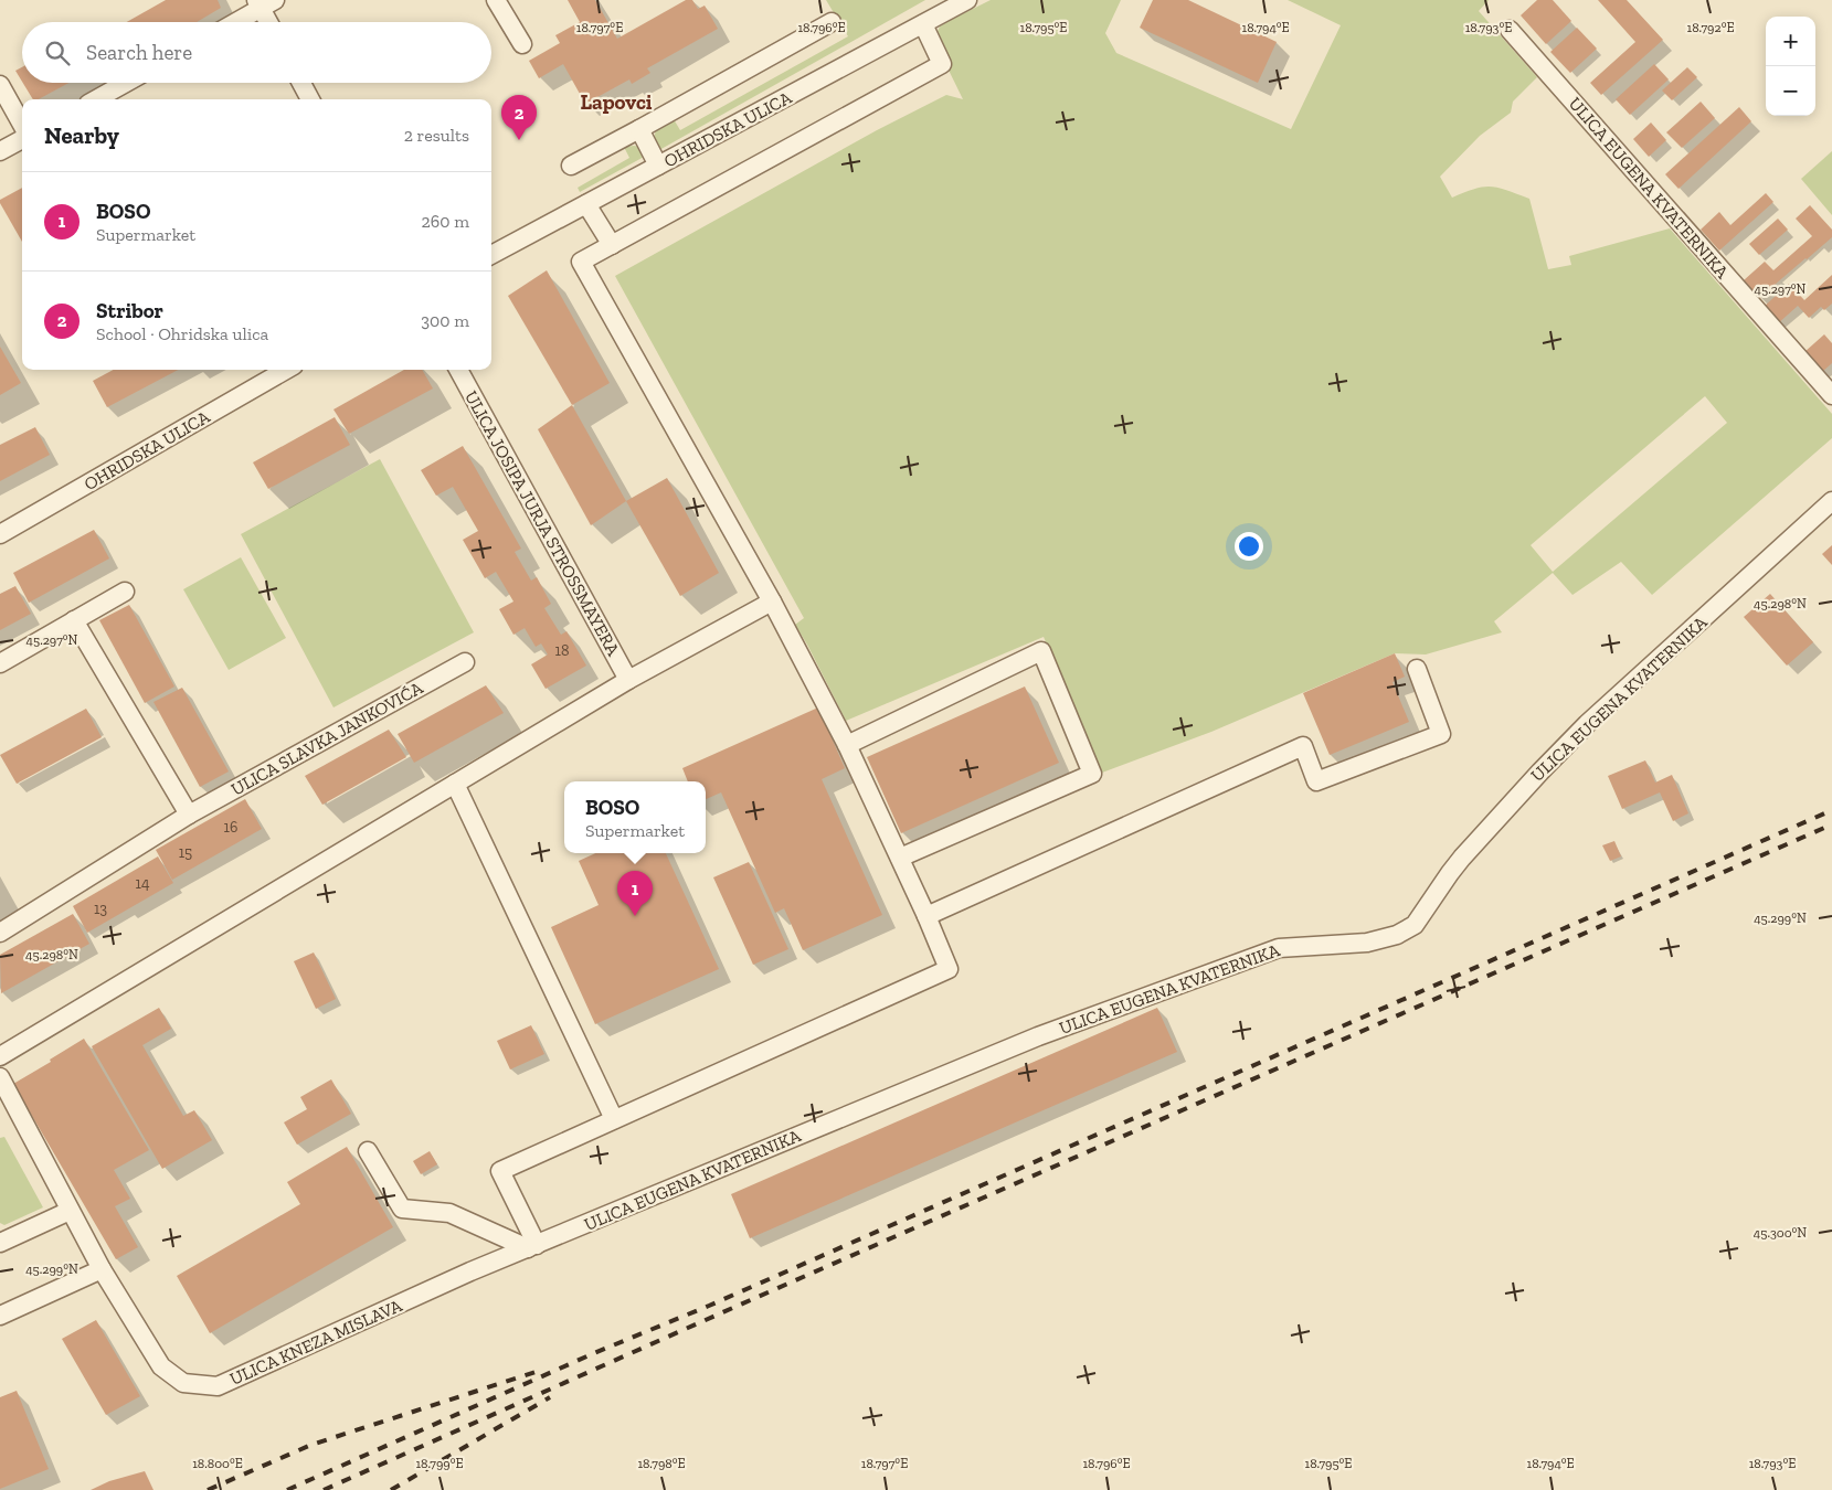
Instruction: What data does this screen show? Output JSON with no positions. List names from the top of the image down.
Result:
{
  "streets": {
    "street": [
      "OHRIDSKA ULICA",
      "ULICA EUGENA KVATERNIKA",
      "ULICA JOSIPA JURJA STROSSMAYERA",
      "ULICA SLAVKA JANKOVIĆA",
      "ULICA KNEZA MISLAVA"
    ]
  },
  "crossings": [
    ["ULICA EUGENA KVATERNIKA", "ULICA KNEZA MISLAVA"]
  ],
  "districts": ["Lapovci"],
  "house_numbers": [
    "18",
    "16",
    "15",
    "14",
    "13"
  ],
  "page": {
    "map_buttons": ["+", "−"],
    "search": "Search here",
    "pins": ["2", "1"],
    "heading": ["Nearby", "2 results"],
    "list": [
      {
        "mark": "1",
        "name": "BOSO",
        "note": "Supermarket",
        "value": "260 m"
      },
      {
        "mark": "2",
        "name": "Stribor",
        "note": "School · Ohridska ulica",
        "value": "300 m"
      }
    ],
    "popup": ["BOSO", "Supermarket"]
  },
  "coordinates": [
    "18.797°E",
    "18.796°E",
    "18.795°E",
    "18.794°E",
    "18.793°E",
    "18.792°E",
    "45.297°N",
    "45.298°N",
    "45.299°N",
    "45.300°N",
    "18.800°E",
    "18.799°E",
    "18.798°E"
  ]
}
